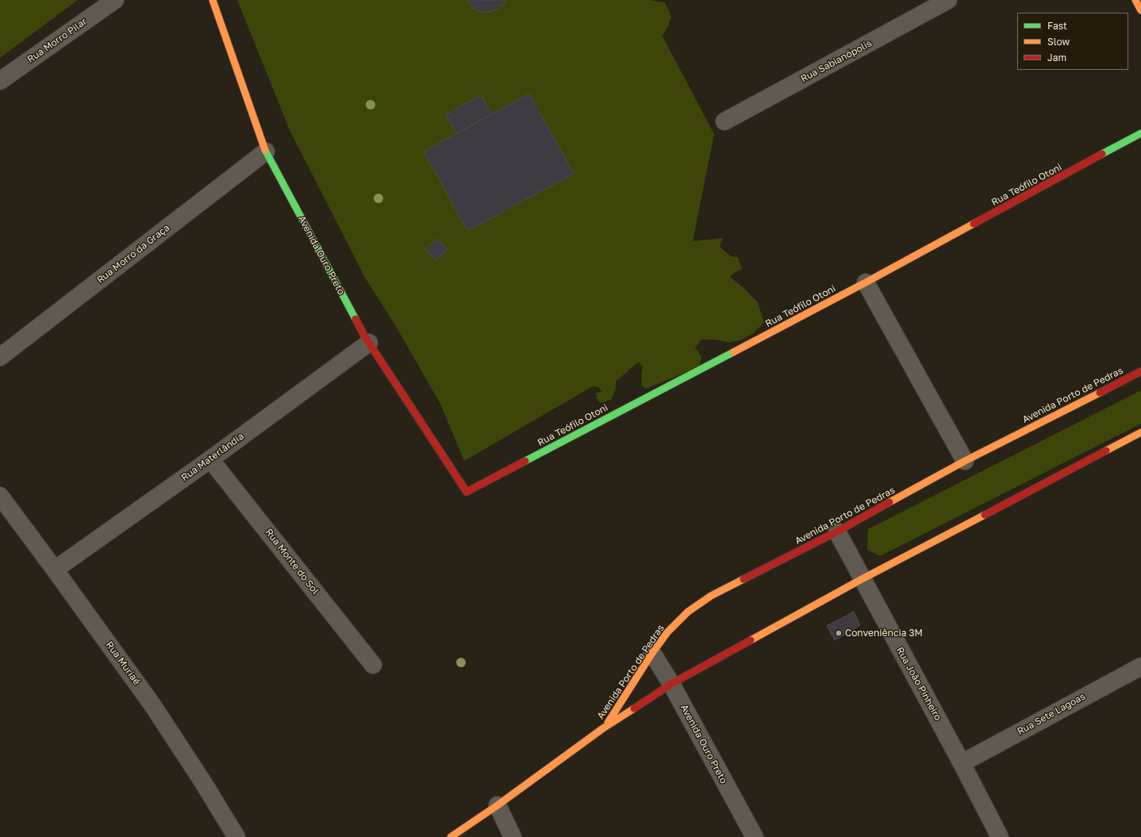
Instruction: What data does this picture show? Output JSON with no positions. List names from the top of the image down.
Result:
{
  "streets": {
    "main road": ["Rua Teófilo Otoni", "Avenida Ouro Preto", "Avenida Porto de Pedras"],
    "street": [
      "Rua Morro Pilar",
      "Rua Sabianópolis",
      "Rua Morro da Graça",
      "Rua Materlândia",
      "Rua Monte do Sol",
      "Rua Muriaé",
      "Rua João Pinheiro",
      "Rua Sete Lagoas"
    ]
  },
  "crossings": [
    ["Rua Teófilo Otoni", "Avenida Ouro Preto"],
    ["Rua Morro da Graça", "Avenida Ouro Preto"],
    ["Avenida Ouro Preto", "Avenida Porto de Pedras"],
    ["Avenida Ouro Preto", "Rua Materlândia"],
    ["Avenida Porto de Pedras", "Rua João Pinheiro"],
    ["Rua Materlândia", "Rua Monte do Sol"],
    ["Rua Materlândia", "Rua Muriaé"],
    ["Rua João Pinheiro", "Rua Sete Lagoas"]
  ],
  "places": ["Conveniência 3M"],
  "legend": ["Fast", "Slow", "Jam"]
}
